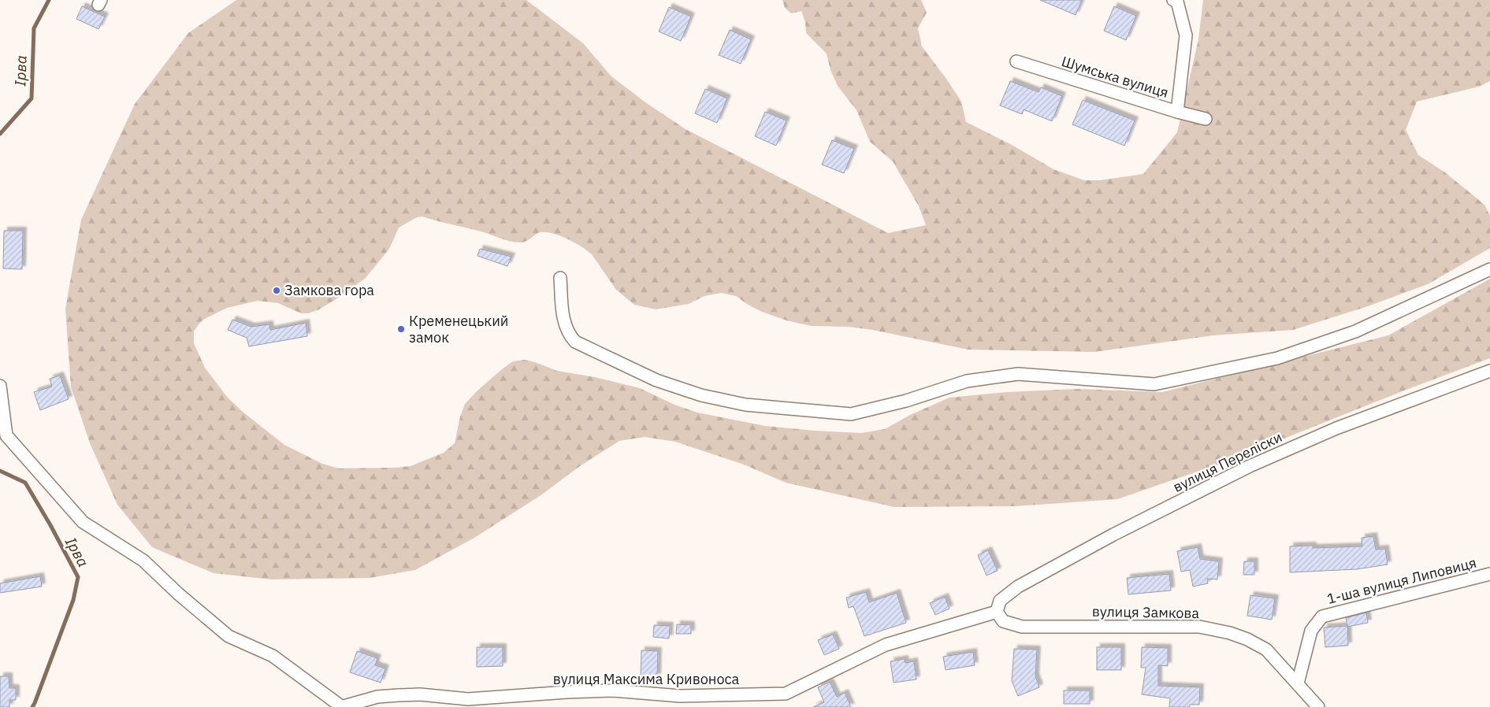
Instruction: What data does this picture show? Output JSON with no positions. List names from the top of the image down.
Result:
{
  "streets": {
    "street": [
      "Шумська вулиця",
      "вулиця Переліски",
      "1-ша вулиця Липовиця",
      "вулиця Замкова",
      "вулиця Максима Кривоноса"
    ]
  },
  "crossings": [
    ["вулиця Переліски", "вулиця Замкова"],
    ["вулиця Переліски", "вулиця Максима Кривоноса"],
    ["1-ша вулиця Липовиця", "вулиця Замкова"],
    ["вулиця Замкова", "вулиця Максима Кривоноса"]
  ],
  "water": ["Ірва"],
  "places": ["Замкова гора", "Кременецький замок"]
}
